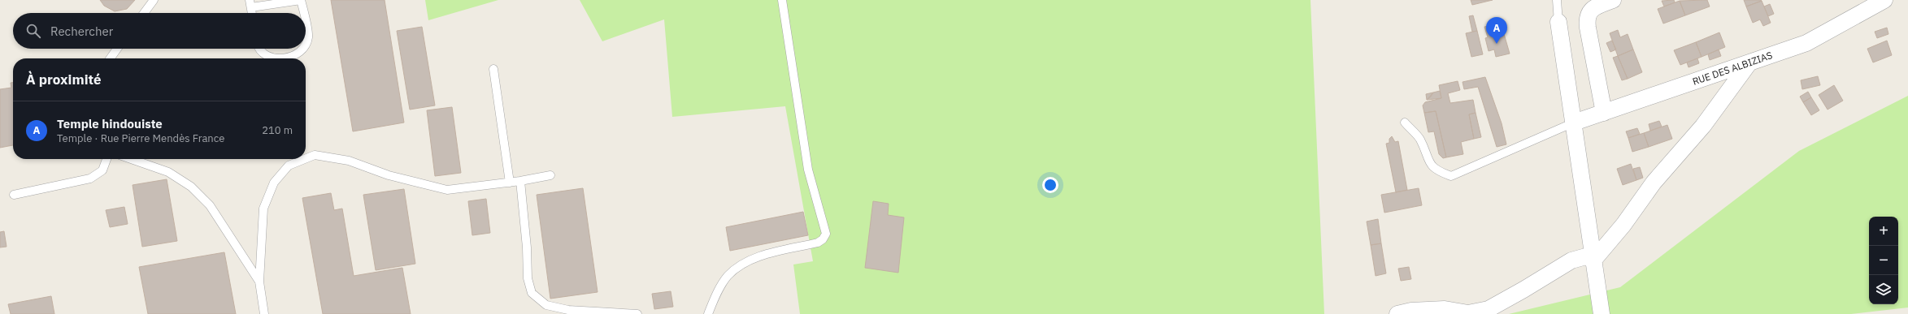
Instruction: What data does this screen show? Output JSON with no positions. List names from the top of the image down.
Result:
{
  "streets": {
    "street": ["RUE DES ALBIZIAS"]
  },
  "page": {
    "search": "Rechercher",
    "pins": "A",
    "heading": "À proximité",
    "list": [
      {
        "mark": "A",
        "name": "Temple hindouiste",
        "note": "Temple · Rue Pierre Mendès France",
        "value": "210 m"
      }
    ],
    "map_buttons": ["+", "−"]
  }
}
